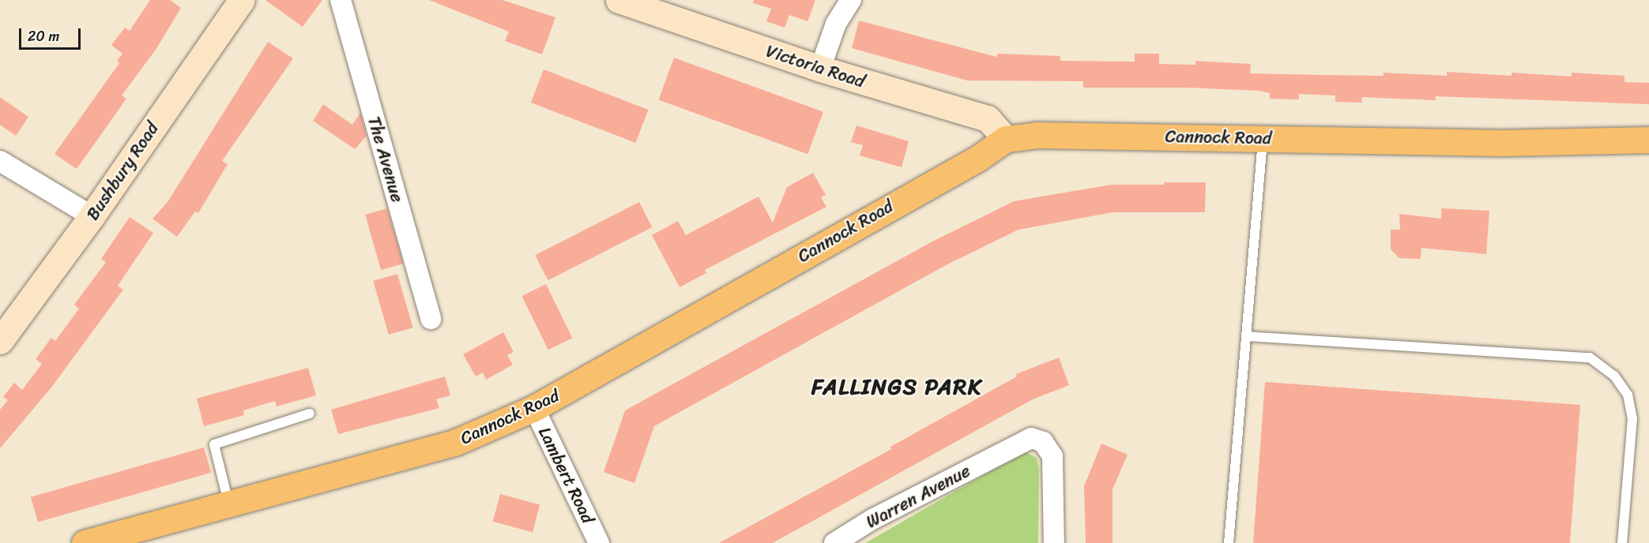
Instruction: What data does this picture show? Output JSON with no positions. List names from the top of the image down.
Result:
{
  "streets": {
    "highway": ["Cannock Road"],
    "street": [
      "Victoria Road",
      "The Avenue",
      "Bushbury Road",
      "Lambert Road",
      "Warren Avenue"
    ]
  },
  "crossings": [
    ["Victoria Road", "Cannock Road"],
    ["Cannock Road", "Lambert Road"]
  ],
  "districts": ["FALLINGS PARK"],
  "scale_bar": "20 m"
}
